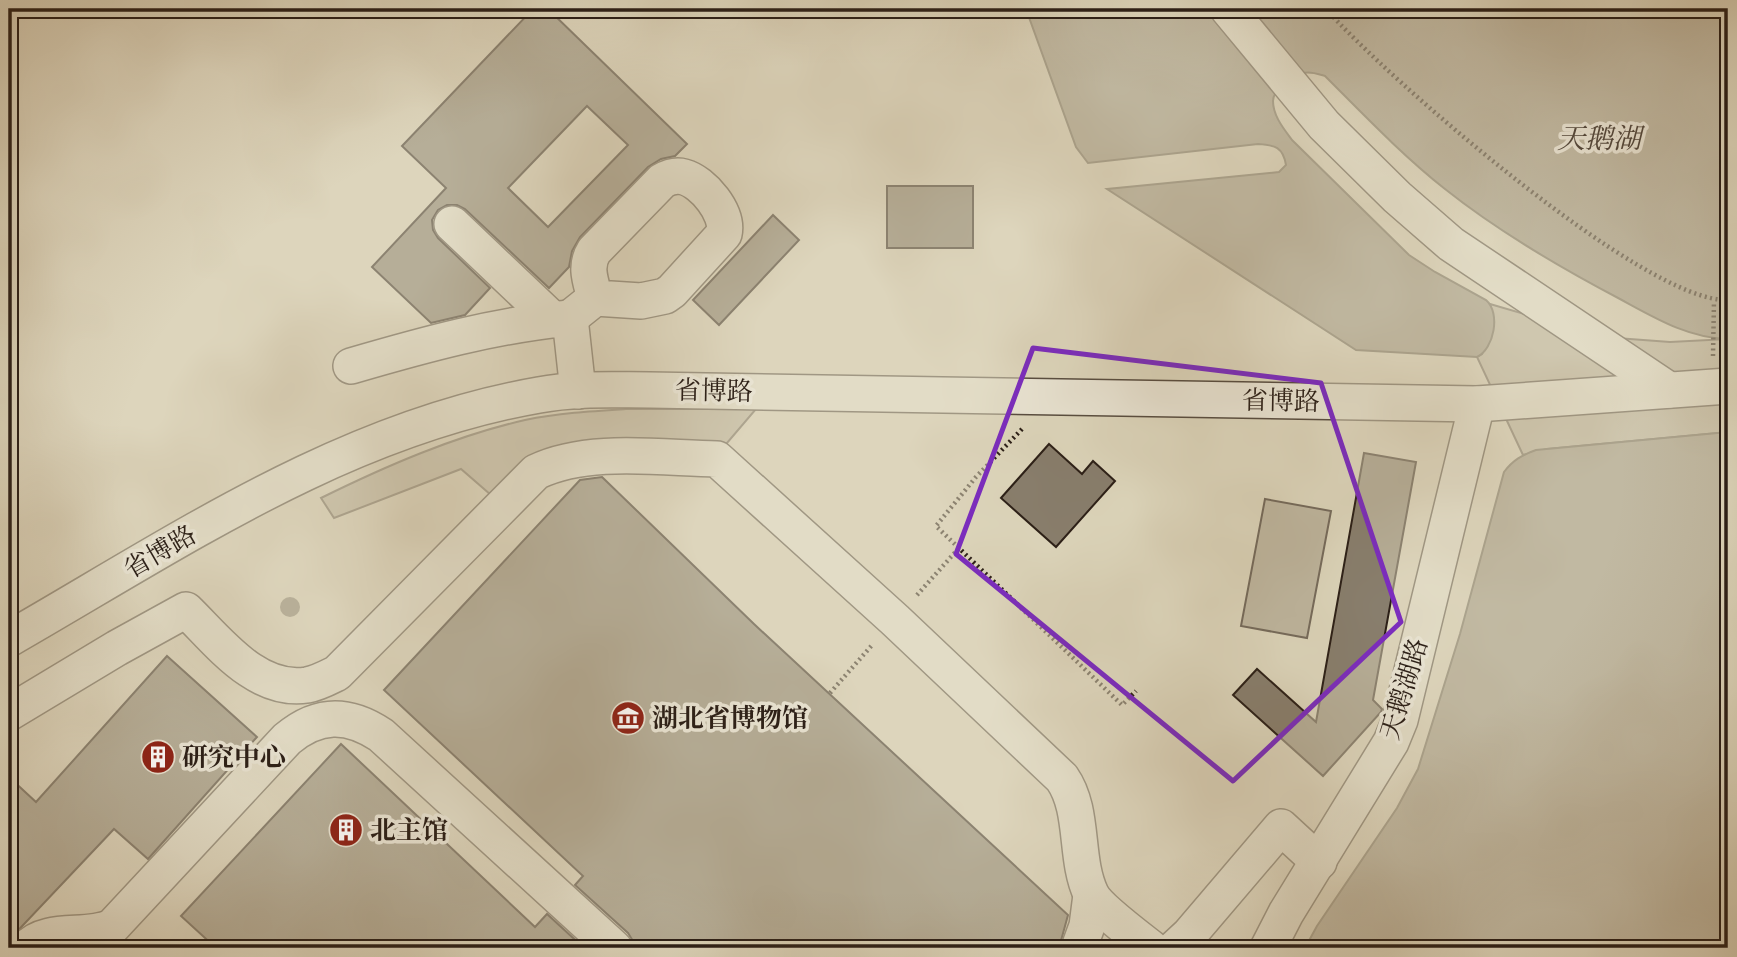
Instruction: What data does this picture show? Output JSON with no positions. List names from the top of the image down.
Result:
{
  "streets": {
    "street": ["省博路", "天鹅湖路"]
  },
  "crossings": [
    ["省博路", "天鹅湖路"]
  ],
  "water": ["天鹅湖"],
  "places": {
    "museum": ["湖北省博物馆"],
    "building": ["研究中心", "北主馆"]
  }
}
